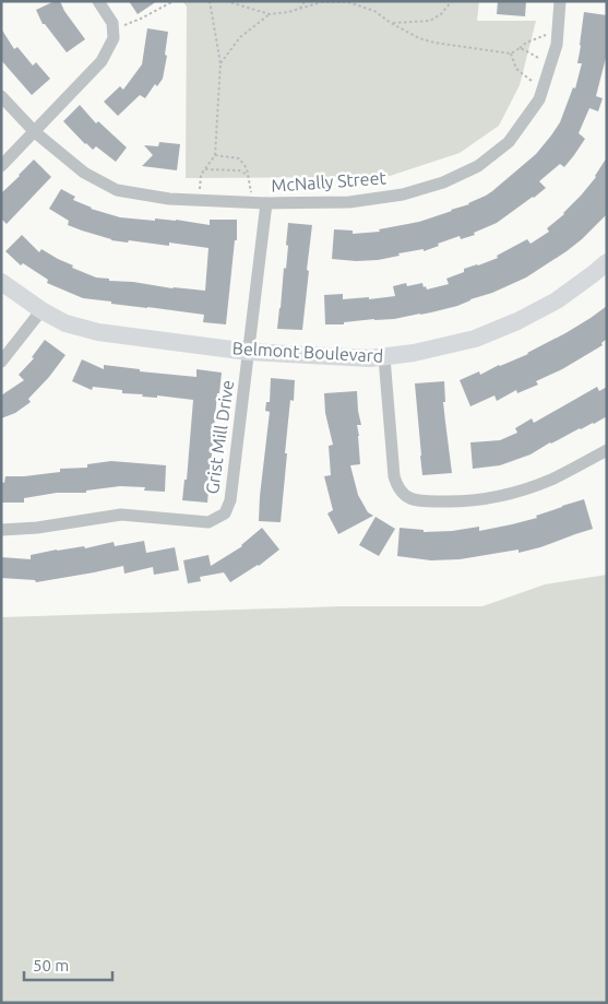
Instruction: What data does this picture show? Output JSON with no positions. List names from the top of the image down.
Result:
{
  "streets": {
    "street": ["McNally Street", "Belmont Boulevard", "Grist Mill Drive"]
  },
  "crossings": [
    ["McNally Street", "Grist Mill Drive"],
    ["Belmont Boulevard", "Grist Mill Drive"]
  ],
  "scale_bar": "50 m"
}
